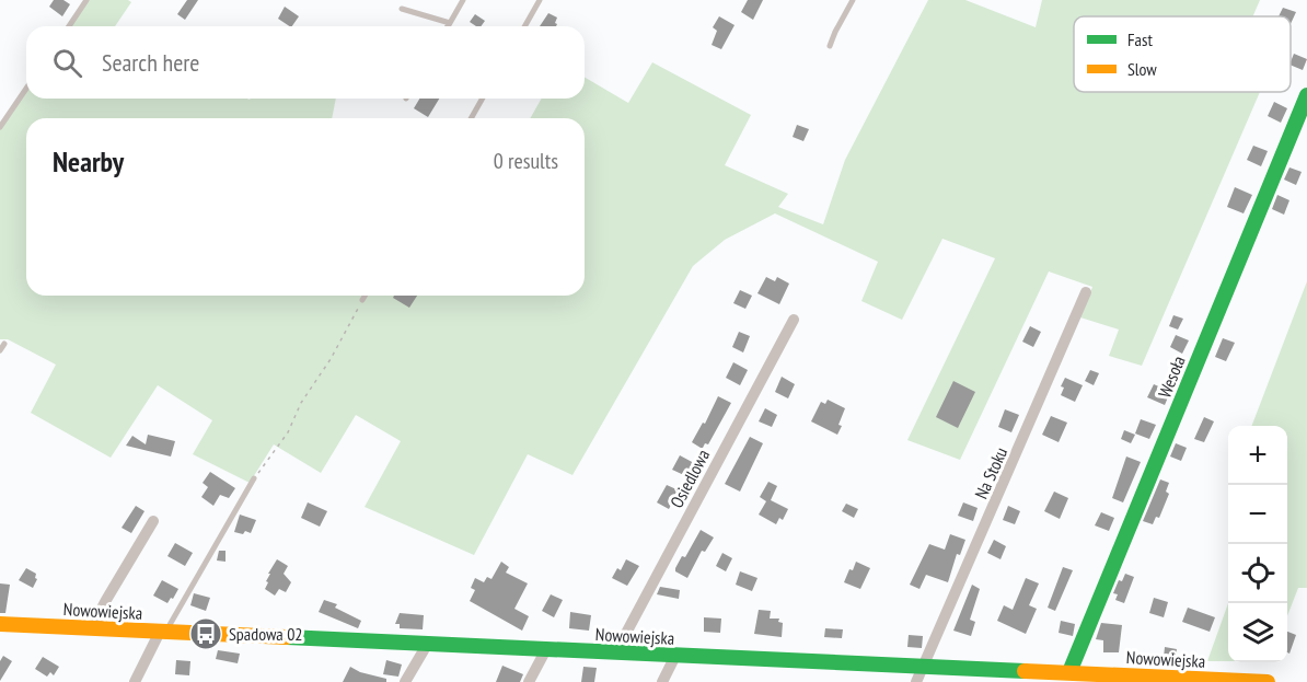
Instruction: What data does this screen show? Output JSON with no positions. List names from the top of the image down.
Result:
{
  "streets": {
    "street": [
      "Wesoła",
      "Na Stoku",
      "Osiedlowa",
      "Nowowiejska"
    ]
  },
  "crossings": [
    ["Wesoła", "Nowowiejska"],
    ["Na Stoku", "Nowowiejska"],
    ["Osiedlowa", "Nowowiejska"]
  ],
  "places": {
    "bus stop": ["Spadowa 02"]
  },
  "legend": ["Fast", "Slow"],
  "page": {
    "search": "Search here",
    "heading": ["Nearby", "0 results"],
    "map_buttons": ["+", "−"]
  }
}
